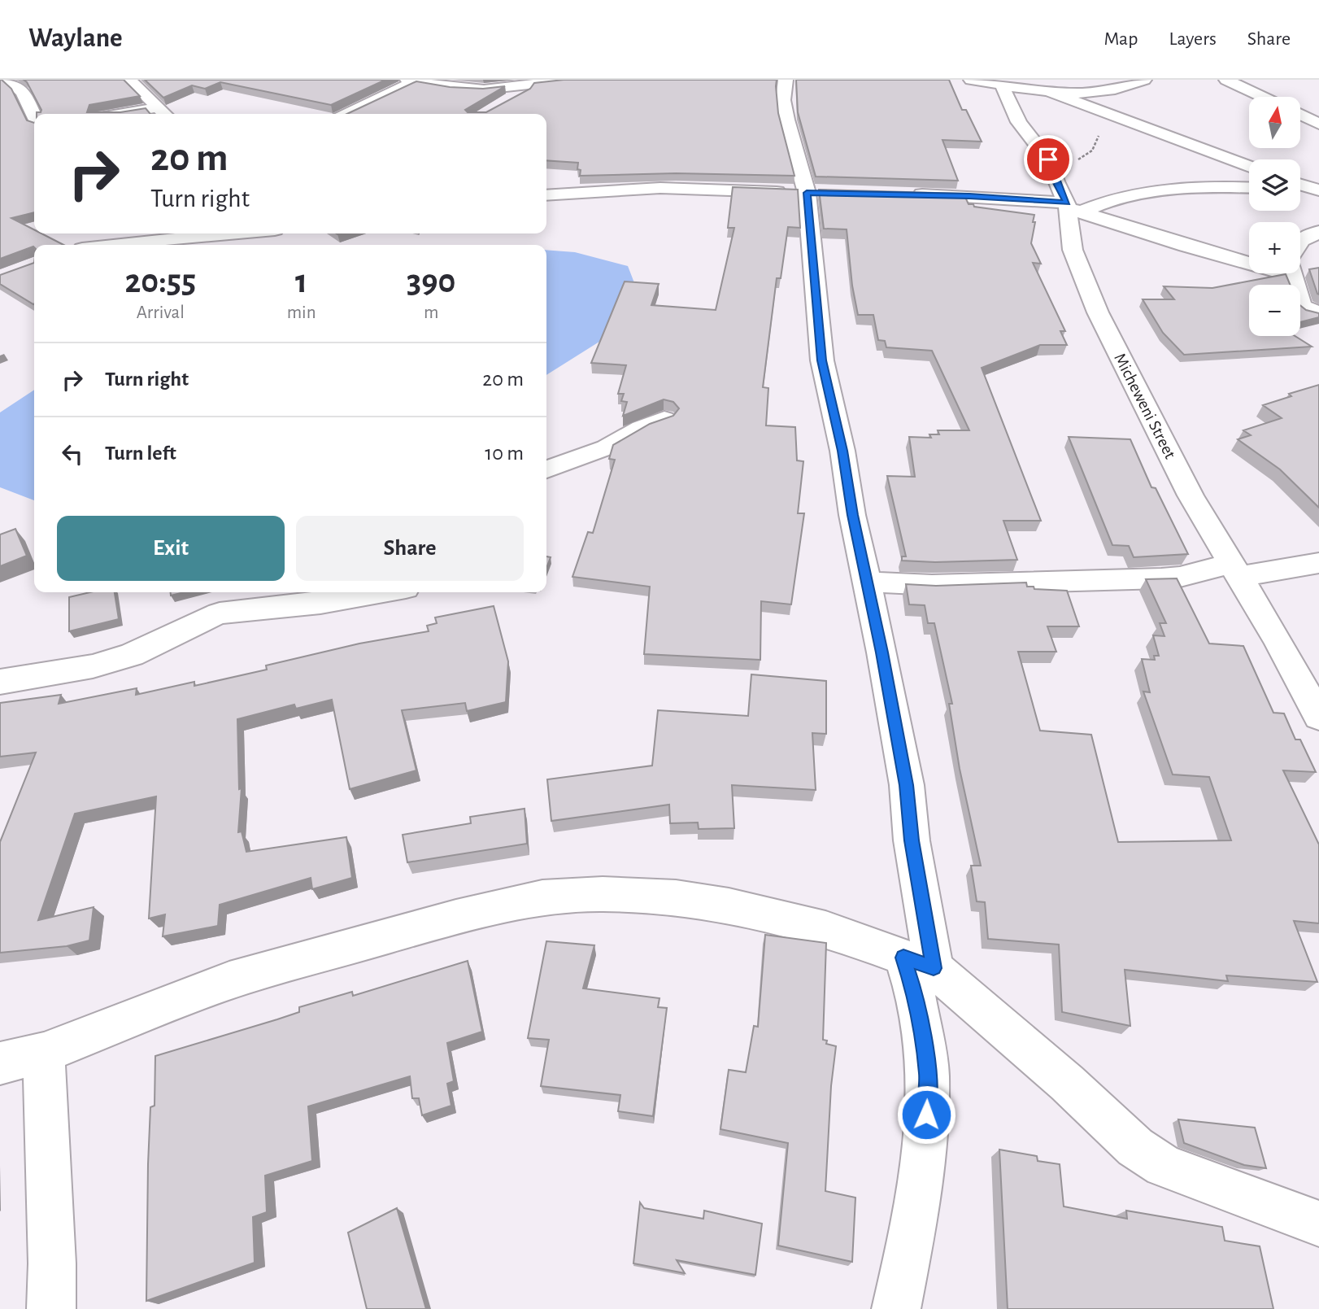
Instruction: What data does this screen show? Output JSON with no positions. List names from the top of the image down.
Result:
{
  "streets": {
    "street": ["Micheweni Street"]
  },
  "north": "top",
  "page": {
    "header": "Waylane",
    "nav": ["Map", "Layers", "Share"],
    "map_buttons": ["+", "−"],
    "turn": ["20 m", "Turn right"],
    "eta": [
      "20:55",
      "Arrival",
      "1",
      "min",
      "390",
      "m"
    ],
    "list": [
      {
        "name": "Turn right",
        "value": "20 m"
      },
      {
        "name": "Turn left",
        "value": "10 m"
      }
    ],
    "buttons": ["Exit", "Share"]
  }
}
